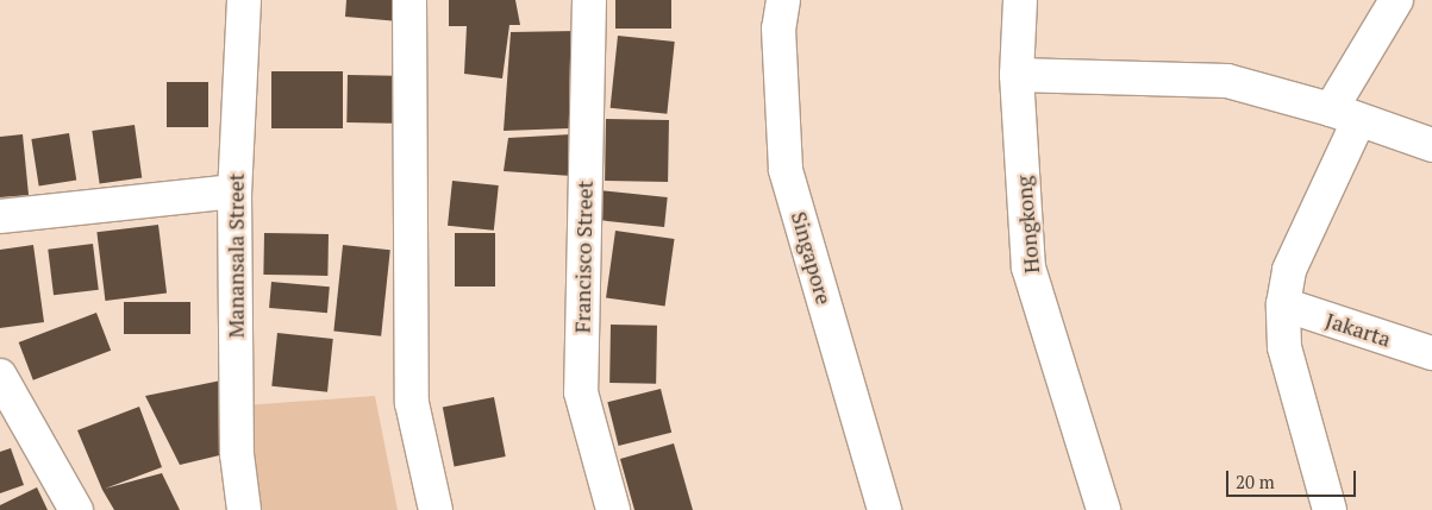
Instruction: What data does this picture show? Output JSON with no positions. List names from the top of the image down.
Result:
{
  "streets": {
    "street": [
      "Hongkong",
      "Manansala Street",
      "Francisco Street",
      "Singapore",
      "Jakarta"
    ]
  },
  "scale_bar": "20 m"
}
